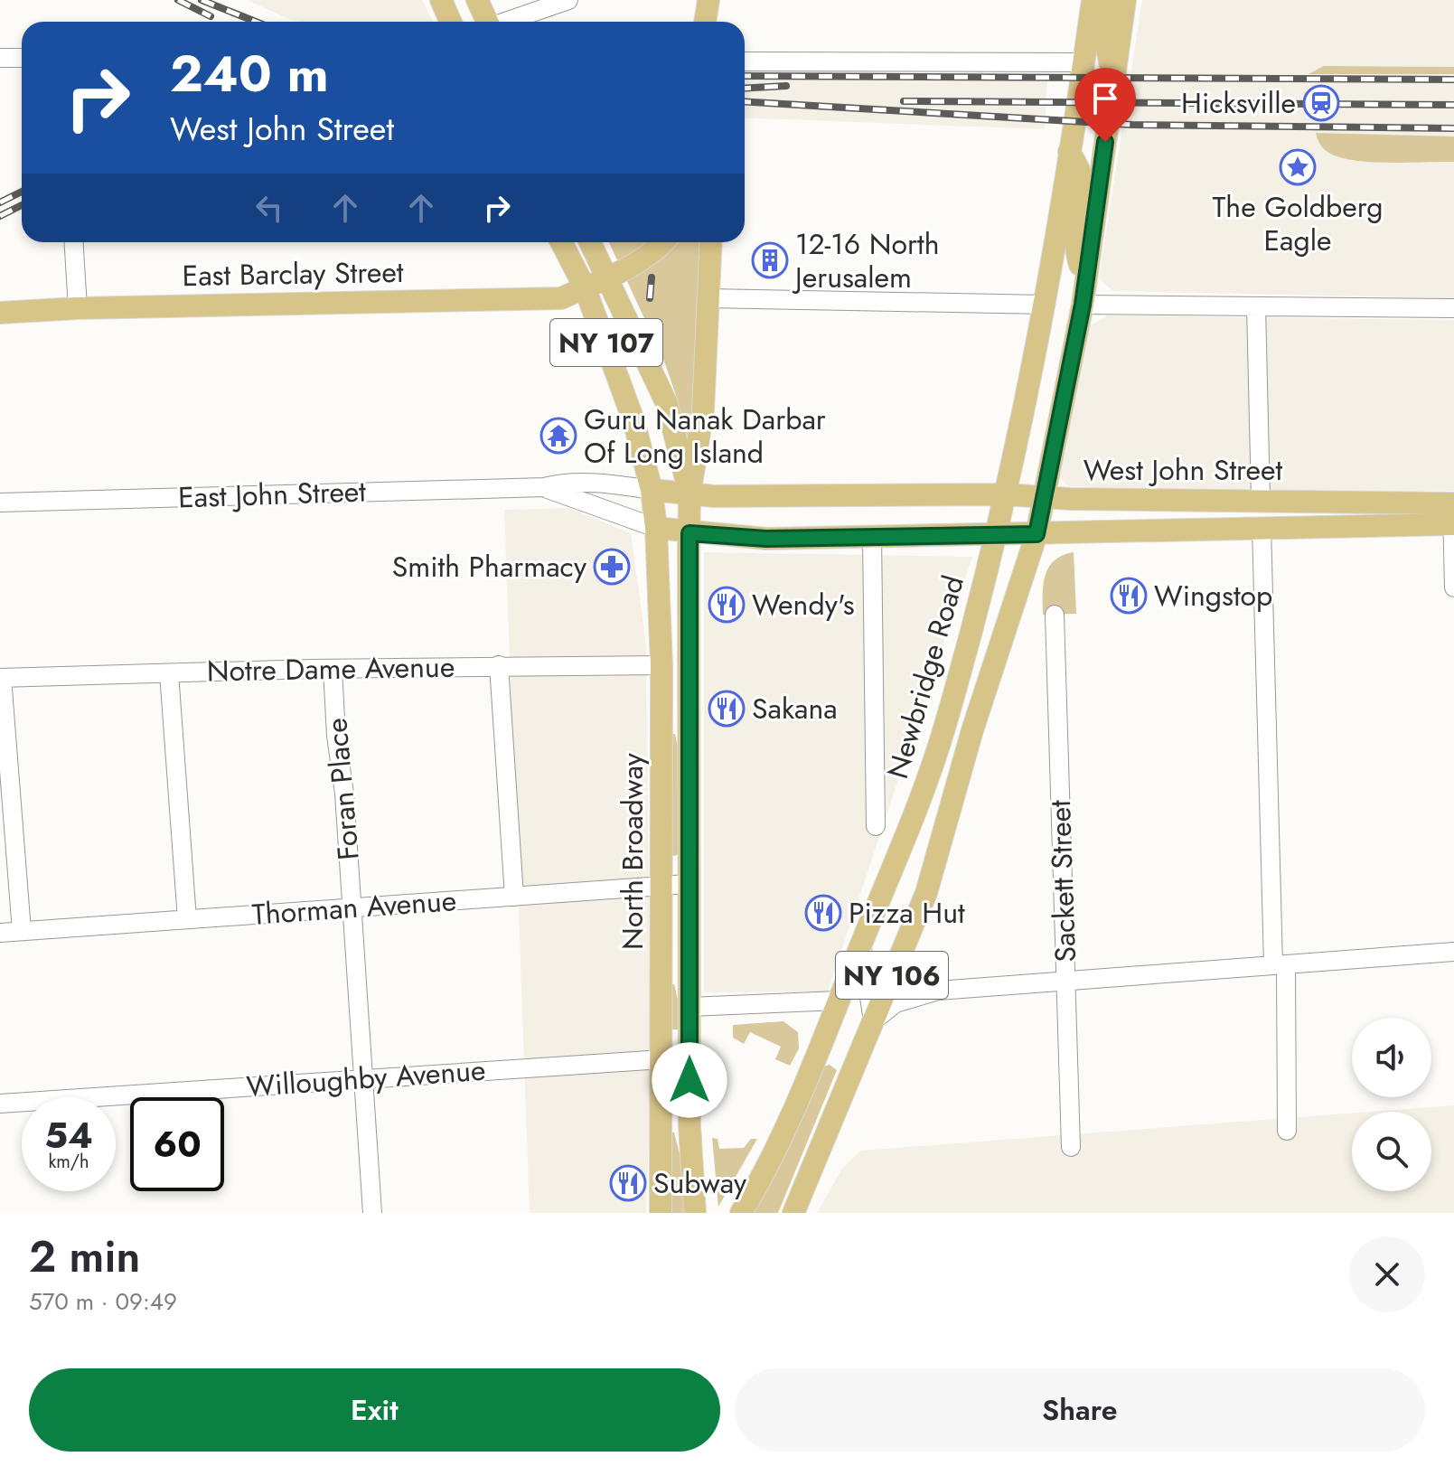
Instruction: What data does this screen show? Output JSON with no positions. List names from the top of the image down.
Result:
{
  "streets": {
    "main road": [
      "East Barclay Street",
      "NY 107",
      "West John Street",
      "Newbridge Road",
      "North Broadway",
      "NY 106"
    ],
    "street": [
      "East John Street",
      "Notre Dame Avenue",
      "Foran Place",
      "Sackett Street",
      "Thorman Avenue",
      "Willoughby Avenue"
    ]
  },
  "crossings": [
    ["East Barclay Street", "NY 107"],
    ["NY 107", "West John Street"],
    ["NY 107", "East John Street"],
    ["NY 107", "North Broadway"],
    ["West John Street", "East John Street"],
    ["West John Street", "Newbridge Road"],
    ["West John Street", "North Broadway"],
    ["West John Street", "NY 106"],
    ["East John Street", "North Broadway"],
    ["Notre Dame Avenue", "Foran Place"],
    ["Notre Dame Avenue", "North Broadway"],
    ["Newbridge Road", "NY 106"],
    ["Foran Place", "Thorman Avenue"],
    ["Foran Place", "Willoughby Avenue"],
    ["North Broadway", "Thorman Avenue"],
    ["North Broadway", "Willoughby Avenue"]
  ],
  "places": {
    "station": ["Hicksville"],
    "place": ["The Goldberg Eagle"],
    "building": ["12-16 North Jerusalem"],
    "temple": ["Guru Nanak Darbar Of Long Island"],
    "pharmacy": ["Smith Pharmacy"],
    "restaurant": [
      "Wingstop",
      "Wendy's",
      "Sakana",
      "Pizza Hut",
      "Subway"
    ]
  },
  "page": {
    "turn": ["240 m", "West John Street"],
    "speed": "54 km/h",
    "limit": "60",
    "heading": ["2 min", "570 m · 09:49"],
    "buttons": ["Exit", "Share"]
  }
}
